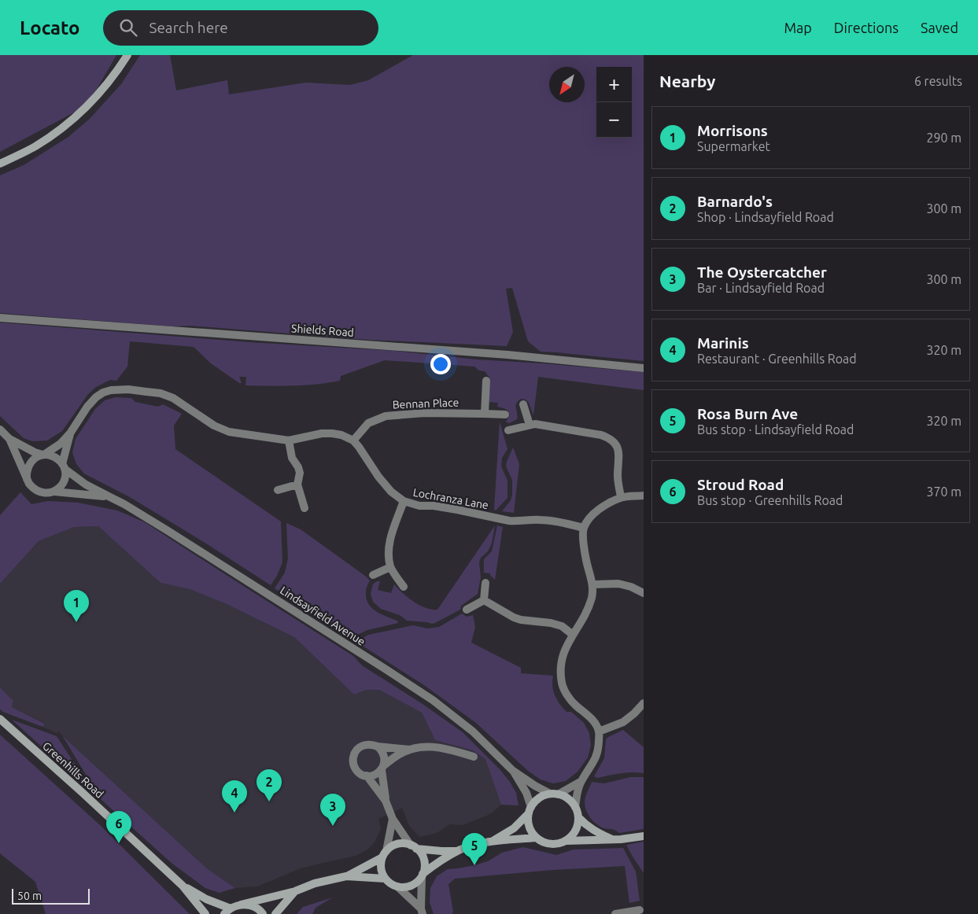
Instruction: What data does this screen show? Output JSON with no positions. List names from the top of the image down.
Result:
{
  "streets": {
    "street": [
      "Shields Road",
      "Bennan Place",
      "Lochranza Lane",
      "Lindsayfield Avenue",
      "Greenhills Road"
    ]
  },
  "crossings": [
    ["Bennan Place", "Lochranza Lane"]
  ],
  "scale_bar": "50 m",
  "north": "bottom left",
  "page": {
    "header": "Locato",
    "search": "Search here",
    "nav": ["Map", "Directions", "Saved"],
    "heading": ["Nearby", "6 results"],
    "map_buttons": ["+", "−"],
    "list": [
      {
        "mark": "1",
        "name": "Morrisons",
        "note": "Supermarket",
        "value": "290 m"
      },
      {
        "mark": "2",
        "name": "Barnardo's",
        "note": "Shop · Lindsayfield Road",
        "value": "300 m"
      },
      {
        "mark": "3",
        "name": "The Oystercatcher",
        "note": "Bar · Lindsayfield Road",
        "value": "300 m"
      },
      {
        "mark": "4",
        "name": "Marinis",
        "note": "Restaurant · Greenhills Road",
        "value": "320 m"
      },
      {
        "mark": "5",
        "name": "Rosa Burn Ave",
        "note": "Bus stop · Lindsayfield Road",
        "value": "320 m"
      },
      {
        "mark": "6",
        "name": "Stroud Road",
        "note": "Bus stop · Greenhills Road",
        "value": "370 m"
      }
    ],
    "pins": [
      "1",
      "2",
      "4",
      "3",
      "6",
      "5"
    ],
    "scale": "50 m"
  }
}
